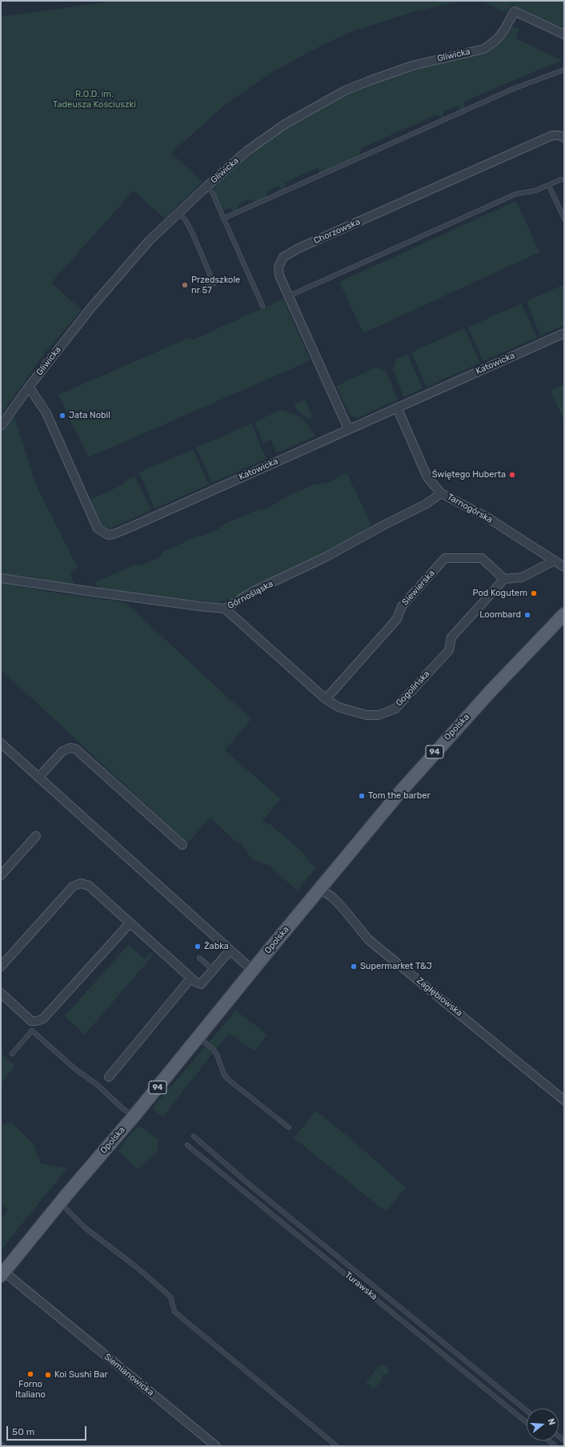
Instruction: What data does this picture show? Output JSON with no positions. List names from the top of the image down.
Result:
{
  "streets": {
    "main road": ["Opolska", "94"],
    "street": [
      "Gliwicka",
      "Chorzowska",
      "Katowicka",
      "Tarnogórska",
      "Siewierska",
      "Górnośląska",
      "Gogolińska",
      "Zagłębiowska",
      "Siemianowicka"
    ],
    "lane": ["Turawska"]
  },
  "crossings": [
    ["Gliwicka", "Katowicka"],
    ["Chorzowska", "Katowicka"],
    ["Katowicka", "Tarnogórska"],
    ["Tarnogórska", "Górnośląska"],
    ["Siewierska", "Gogolińska"],
    ["Górnośląska", "Gogolińska"],
    ["Opolska", "Zagłębiowska"],
    ["Opolska", "Siemianowicka"]
  ],
  "parks": ["R.O.D. im. Tadeusza Kościuszki"],
  "places": [
    "Przedszkole nr 57",
    "Jata Nobil",
    "Świętego Huberta",
    "Pod Kogutem",
    "Loombard",
    "Tom the barber",
    "Żabka",
    "Supermarket T&J",
    "Forno Italiano",
    "Koi Sushi Bar"
  ],
  "scale_bar": "50 m",
  "north": "right"
}
